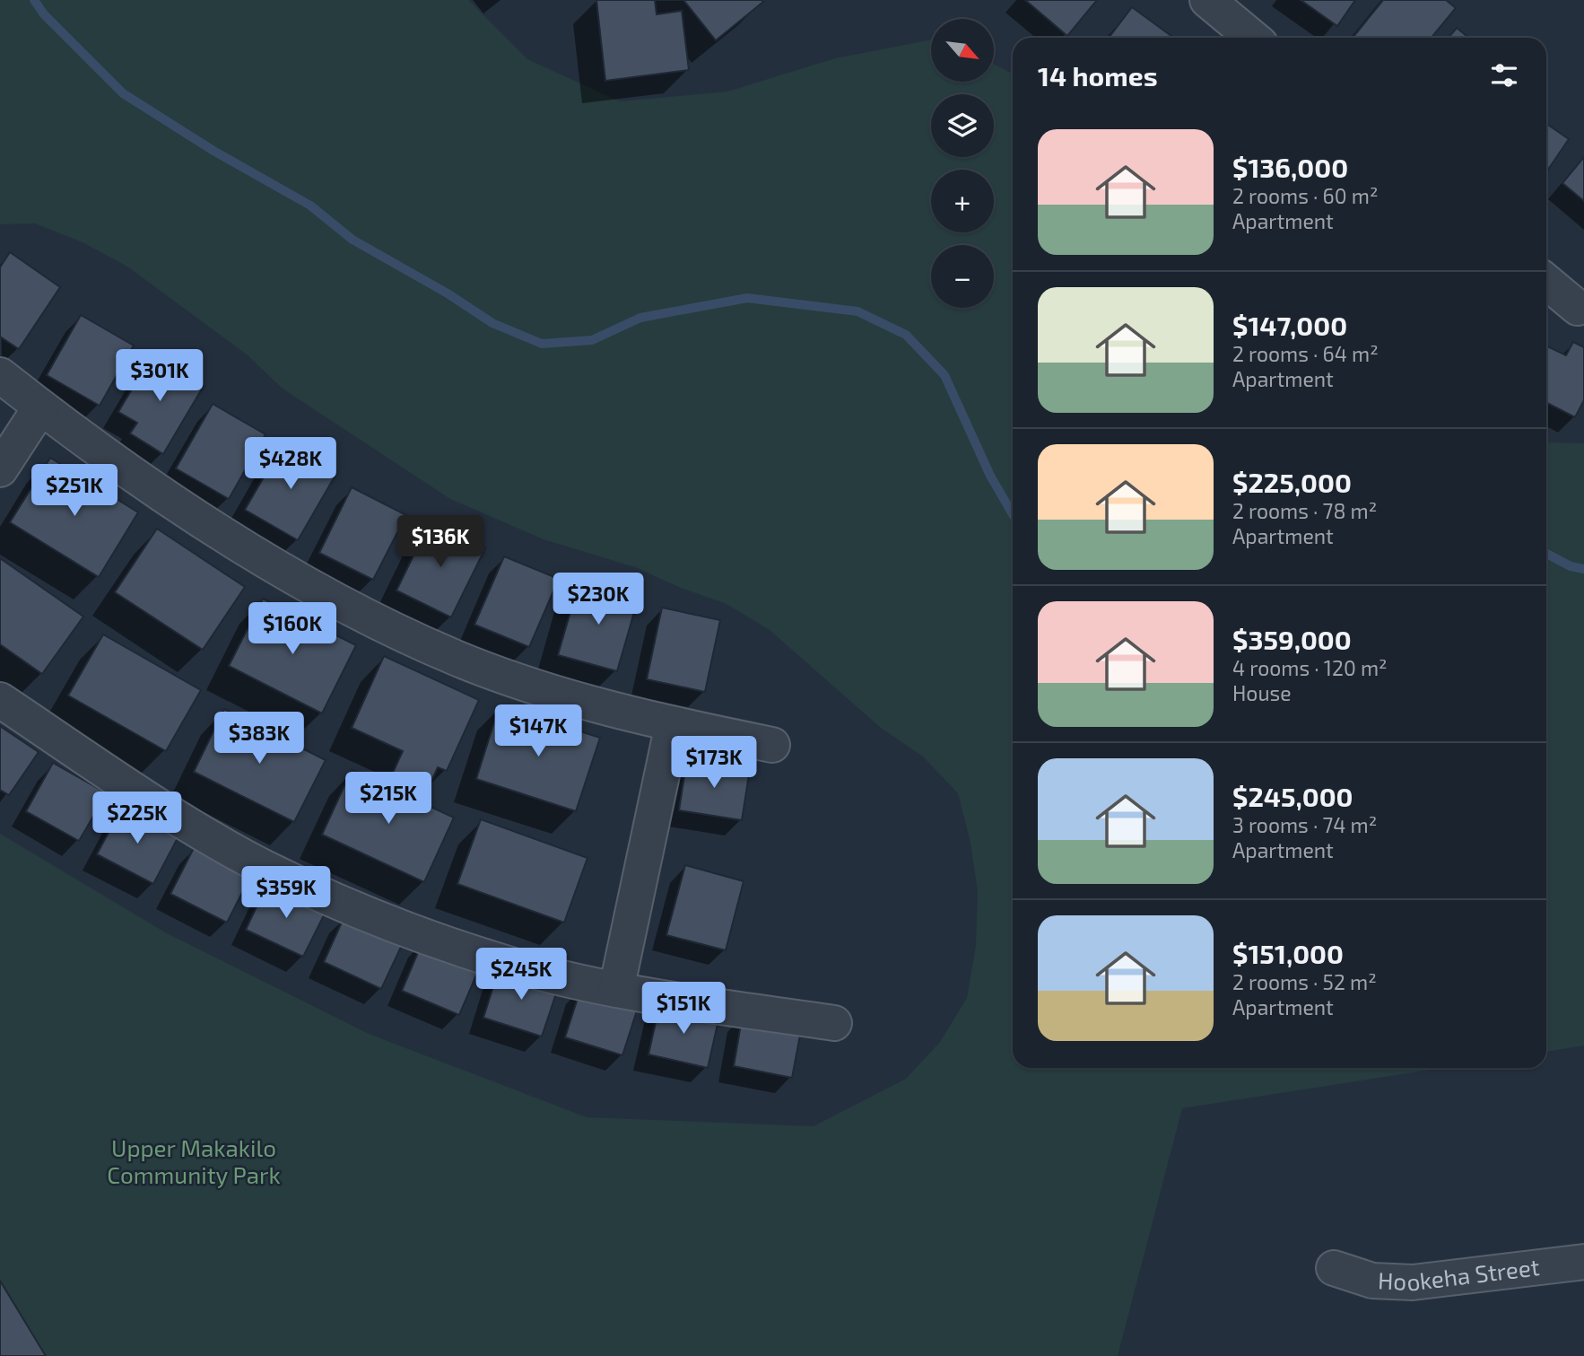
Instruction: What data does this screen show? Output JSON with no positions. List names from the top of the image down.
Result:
{
  "streets": {
    "street": ["Hookeha Street"]
  },
  "parks": ["Upper Makakilo Community Park"],
  "north": "bottom right",
  "page": {
    "map_buttons": ["+", "−"],
    "heading": "14 homes",
    "list": [
      {
        "name": "$136,000",
        "note": "2 rooms · 60 m² · Apartment"
      },
      {
        "name": "$147,000",
        "note": "2 rooms · 64 m² · Apartment"
      },
      {
        "name": "$225,000",
        "note": "2 rooms · 78 m² · Apartment"
      },
      {
        "name": "$359,000",
        "note": "4 rooms · 120 m² · House"
      },
      {
        "name": "$245,000",
        "note": "3 rooms · 74 m² · Apartment"
      },
      {
        "name": "$151,000",
        "note": "2 rooms · 52 m² · Apartment"
      }
    ],
    "price": [
      "$301K",
      "$428K",
      "$251K",
      "$136K",
      "$230K",
      "$160K",
      "$147K",
      "$383K",
      "$173K",
      "$215K",
      "$225K",
      "$359K",
      "$245K",
      "$151K"
    ]
  }
}
